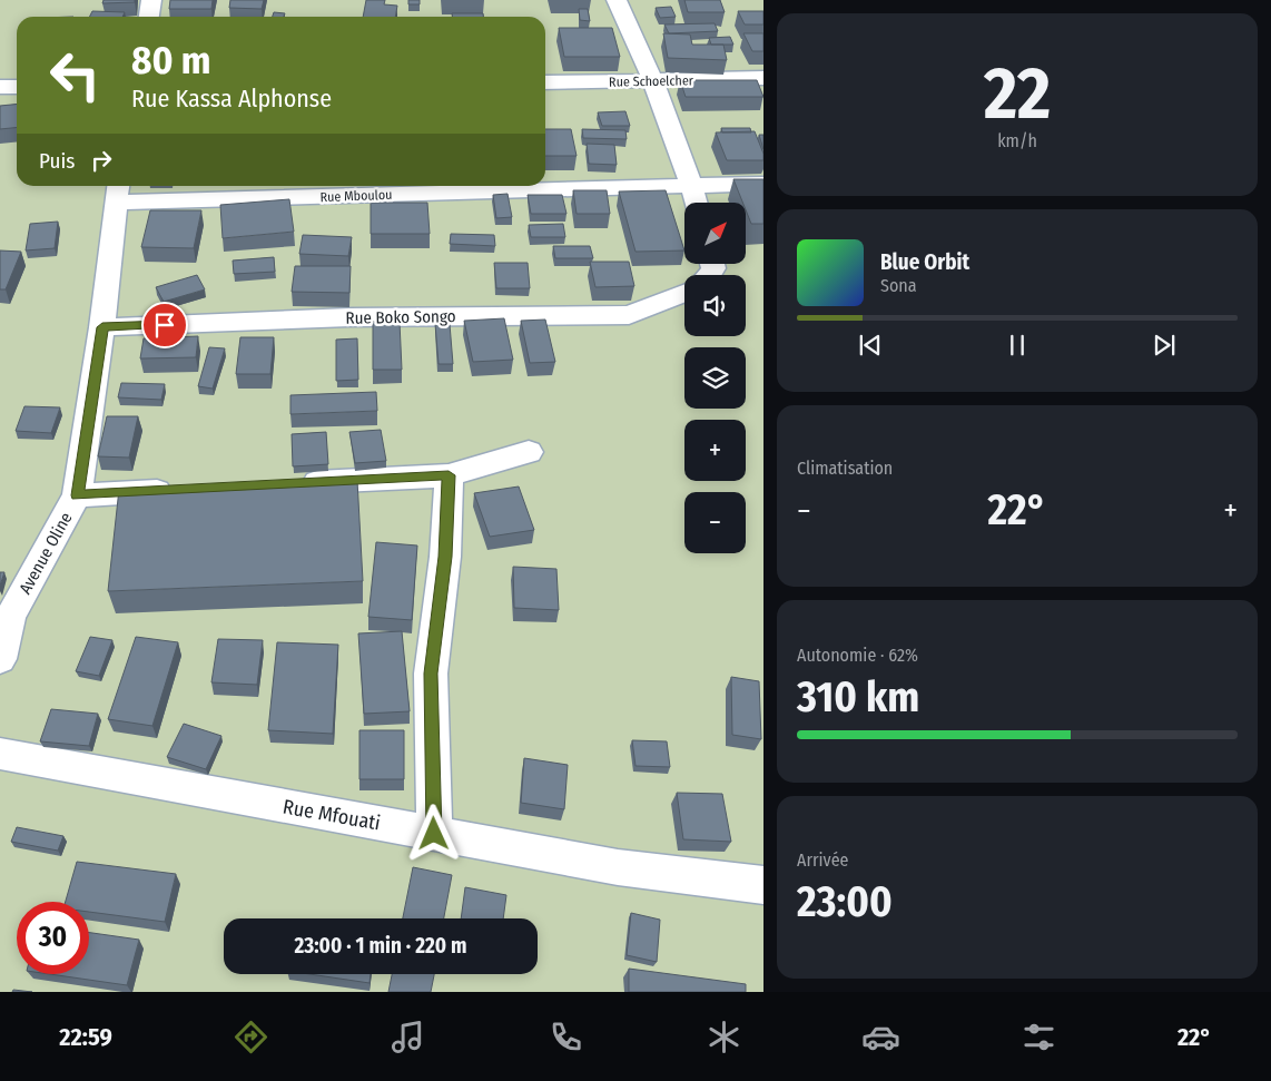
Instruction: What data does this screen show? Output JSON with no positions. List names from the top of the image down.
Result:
{
  "streets": {
    "street": [
      "Rue Schoelcher",
      "Rue Mboulou",
      "Rue Boko Songo",
      "Avenue Oline",
      "Rue Mfouati"
    ]
  },
  "crossings": [
    ["Rue Mboulou", "Avenue Oline"],
    ["Rue Boko Songo", "Avenue Oline"]
  ],
  "north": "top right",
  "page": {
    "tile": [
      ["22", "km/h"],
      "Climatisation",
      ["Autonomie · 62%", "310 km"],
      ["Arrivée", "23:00"]
    ],
    "turn": ["80 m", "Rue Kassa Alphonse"],
    "then": "Puis",
    "map_buttons": ["+", "−"],
    "song": ["Blue Orbit", "Sona"],
    "heat": ["−", "22°", "+"],
    "limit": "30",
    "trip": "23:00 · 1 min · 220 m",
    "tabs": ["22:59", "22°"]
  }
}
